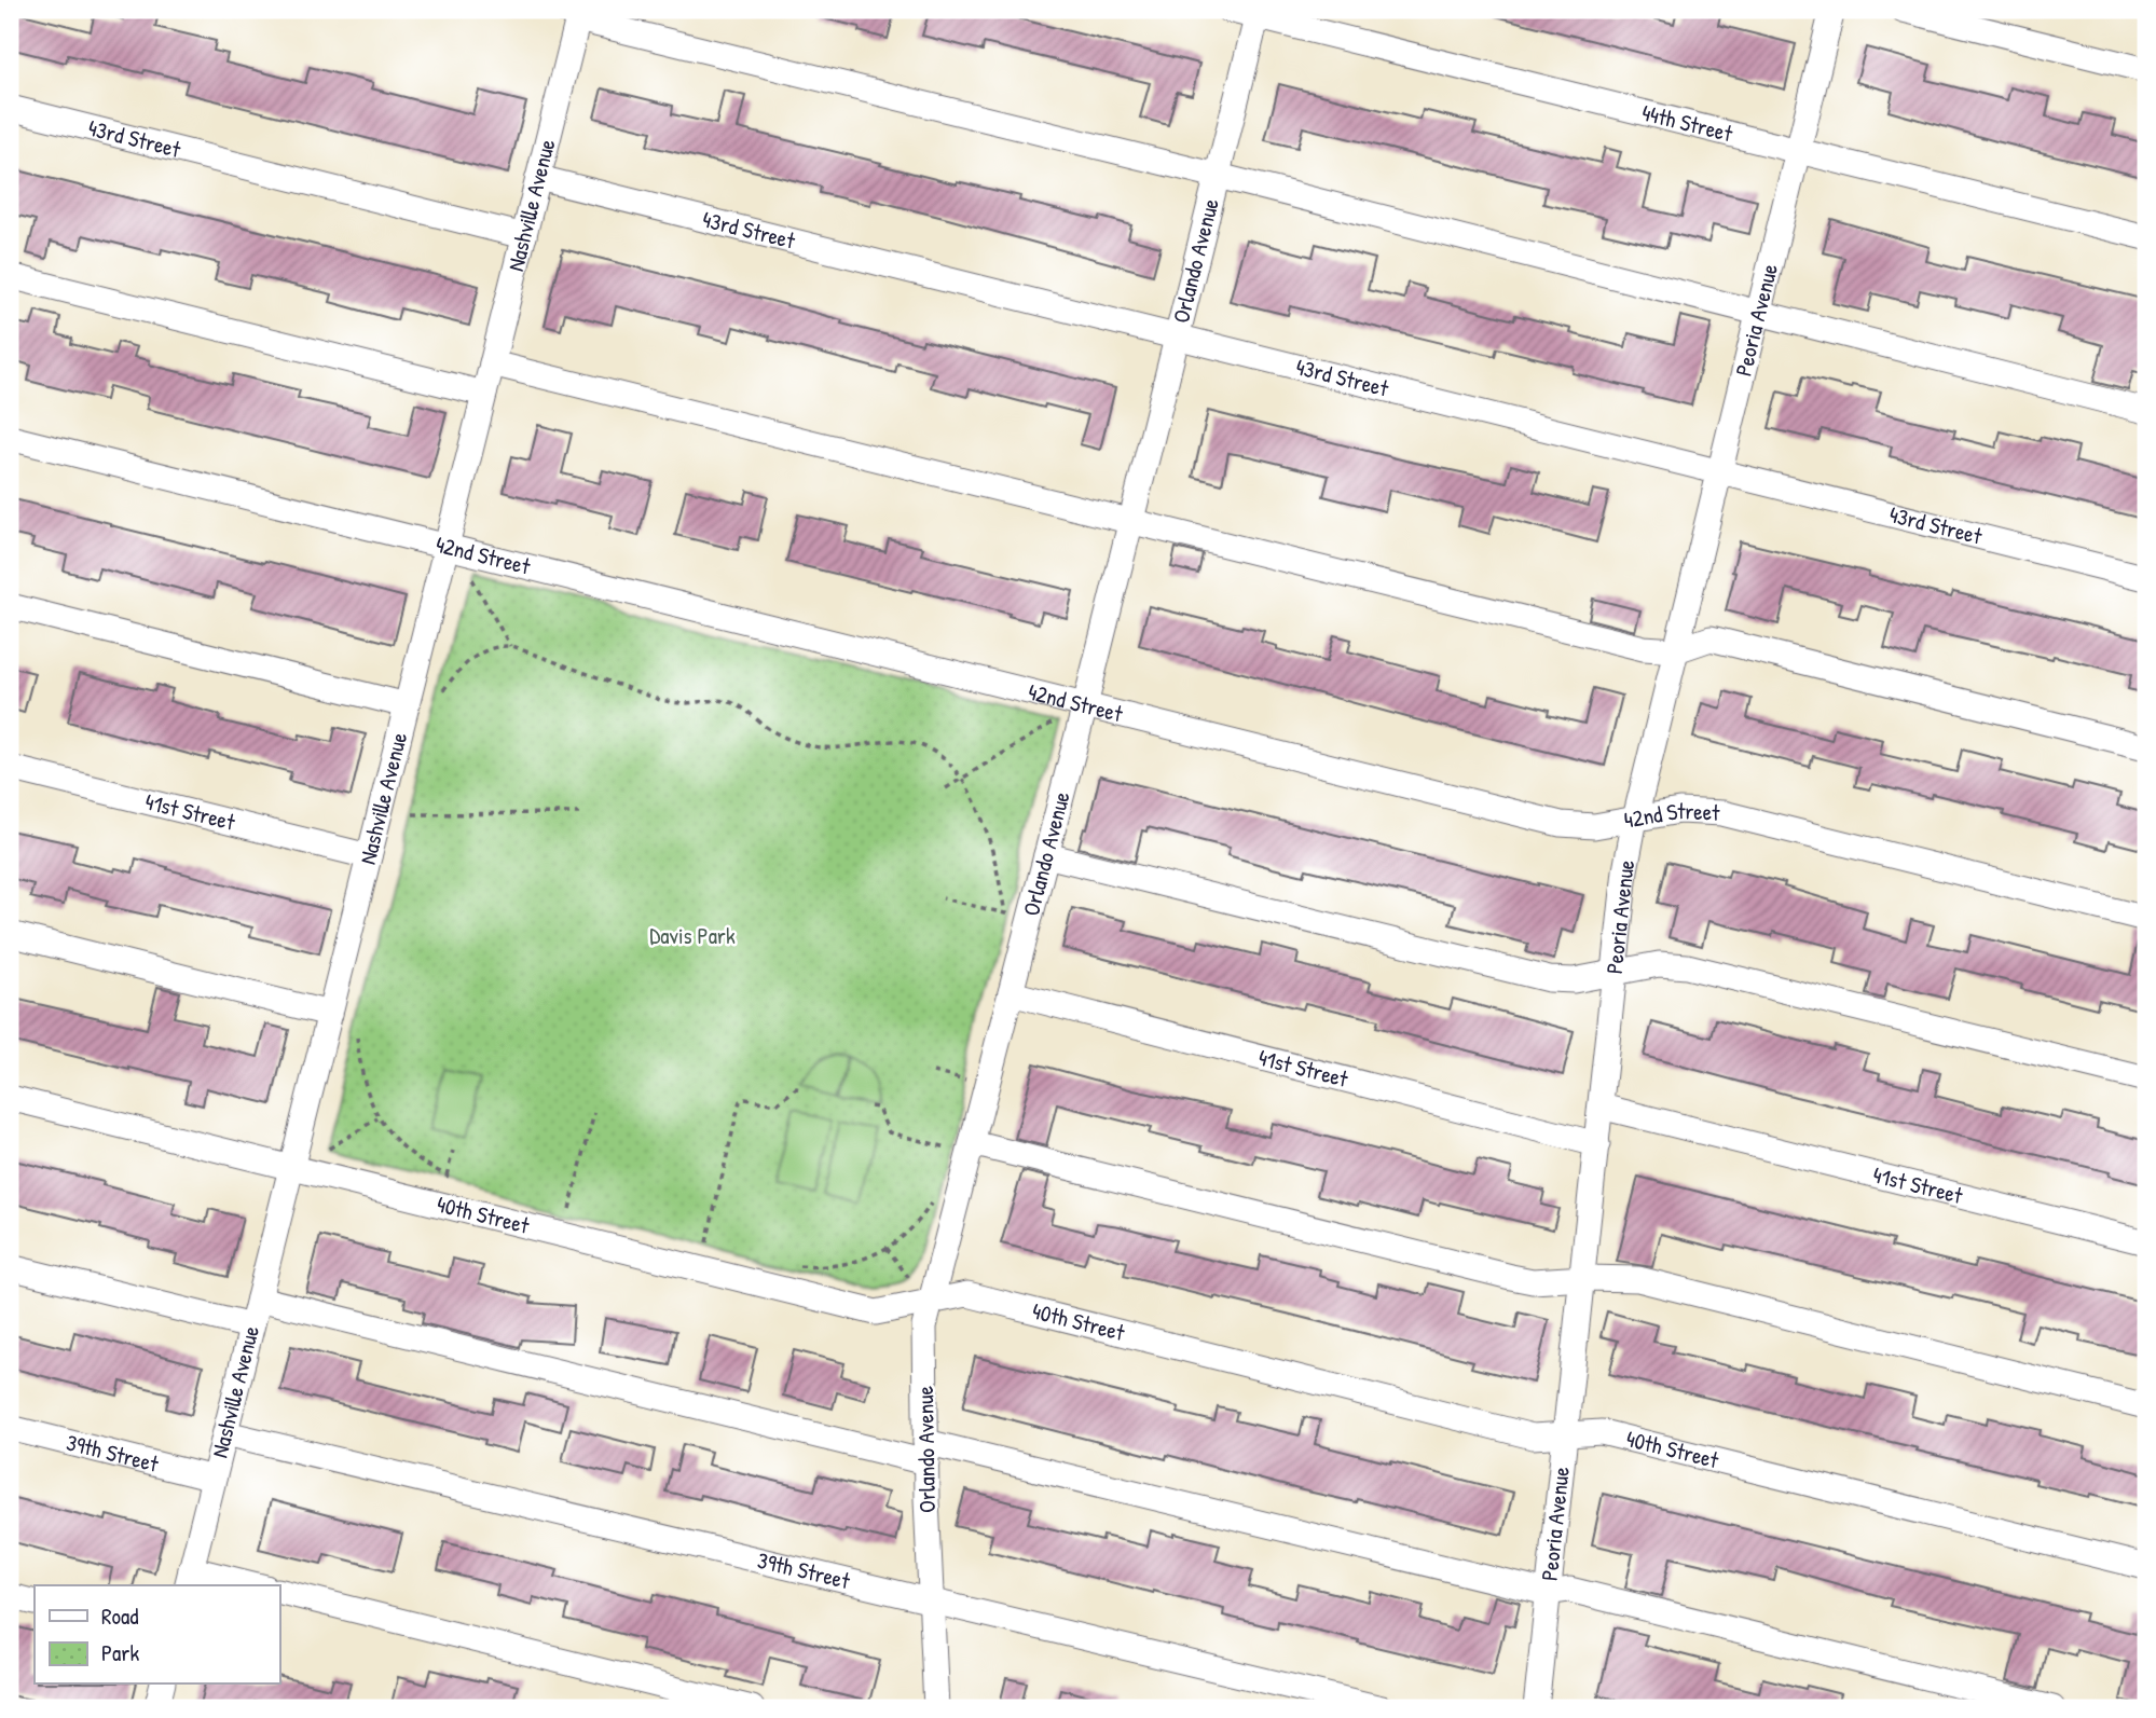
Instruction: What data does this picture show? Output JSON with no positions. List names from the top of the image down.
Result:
{
  "streets": {
    "street": [
      "44th Street",
      "43rd Street",
      "Nashville Avenue",
      "Orlando Avenue",
      "Peoria Avenue",
      "42nd Street",
      "41st Street",
      "40th Street",
      "39th Street"
    ]
  },
  "crossings": [
    ["44th Street", "Orlando Avenue"],
    ["44th Street", "Peoria Avenue"],
    ["43rd Street", "Nashville Avenue"],
    ["43rd Street", "Orlando Avenue"],
    ["43rd Street", "Peoria Avenue"],
    ["Nashville Avenue", "42nd Street"],
    ["Nashville Avenue", "41st Street"],
    ["Nashville Avenue", "40th Street"],
    ["Nashville Avenue", "39th Street"],
    ["Orlando Avenue", "42nd Street"],
    ["Orlando Avenue", "41st Street"],
    ["Orlando Avenue", "40th Street"],
    ["Orlando Avenue", "39th Street"],
    ["Peoria Avenue", "42nd Street"],
    ["Peoria Avenue", "41st Street"],
    ["Peoria Avenue", "40th Street"]
  ],
  "parks": ["Davis Park"],
  "legend": ["Road", "Park"]
}
